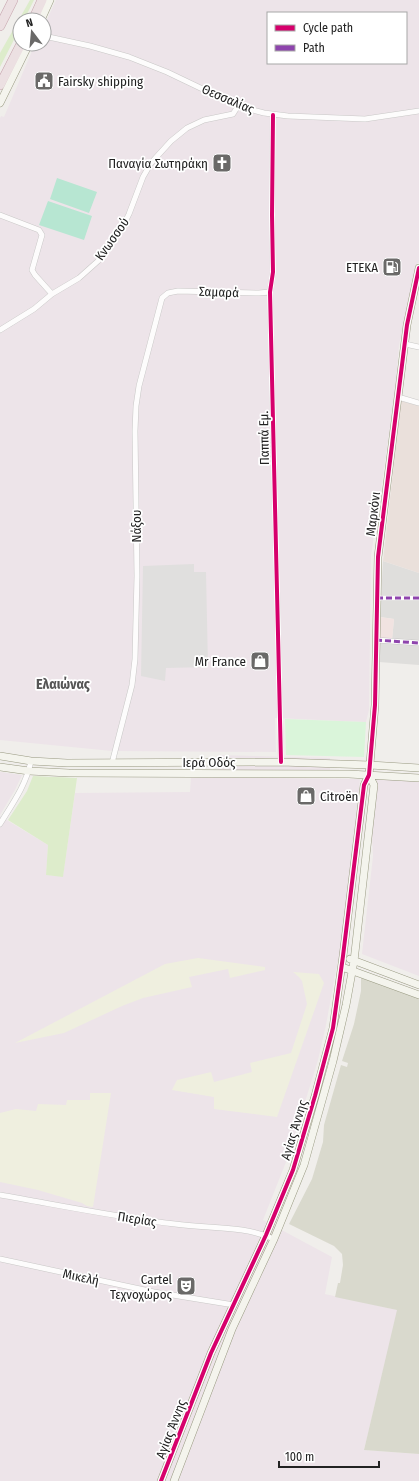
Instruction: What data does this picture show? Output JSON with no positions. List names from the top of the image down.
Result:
{
  "streets": {
    "street": [
      "Θεσσαλίας",
      "Κνωσσού",
      "Σαμαρά",
      "Παππά Εμ.",
      "Μαρκόνι",
      "Νάξου",
      "Ιερά Οδός",
      "Αγίας Άννης",
      "Πιερίας",
      "Μικελή"
    ]
  },
  "crossings": [
    ["Θεσσαλίας", "Κνωσσού"],
    ["Θεσσαλίας", "Παππά Εμ."],
    ["Σαμαρά", "Παππά Εμ."],
    ["Σαμαρά", "Νάξου"],
    ["Παππά Εμ.", "Ιερά Οδός"],
    ["Μαρκόνι", "Ιερά Οδός"],
    ["Μαρκόνι", "Αγίας Άννης"],
    ["Νάξου", "Ιερά Οδός"],
    ["Ιερά Οδός", "Αγίας Άννης"],
    ["Αγίας Άννης", "Πιερίας"],
    ["Αγίας Άννης", "Μικελή"]
  ],
  "districts": ["Ελαιώνας"],
  "places": {
    "public building": ["Fairsky shipping"],
    "church": ["Παναγία Σωτηράκη"],
    "fuel station": ["ΕΤΕΚΑ"],
    "shop": ["Mr France", "Citroën"],
    "theatre": ["Cartel Τεχνοχώρος"]
  },
  "legend": ["Cycle path", "Path"],
  "scale_bar": "100 m",
  "north": "top"
}
